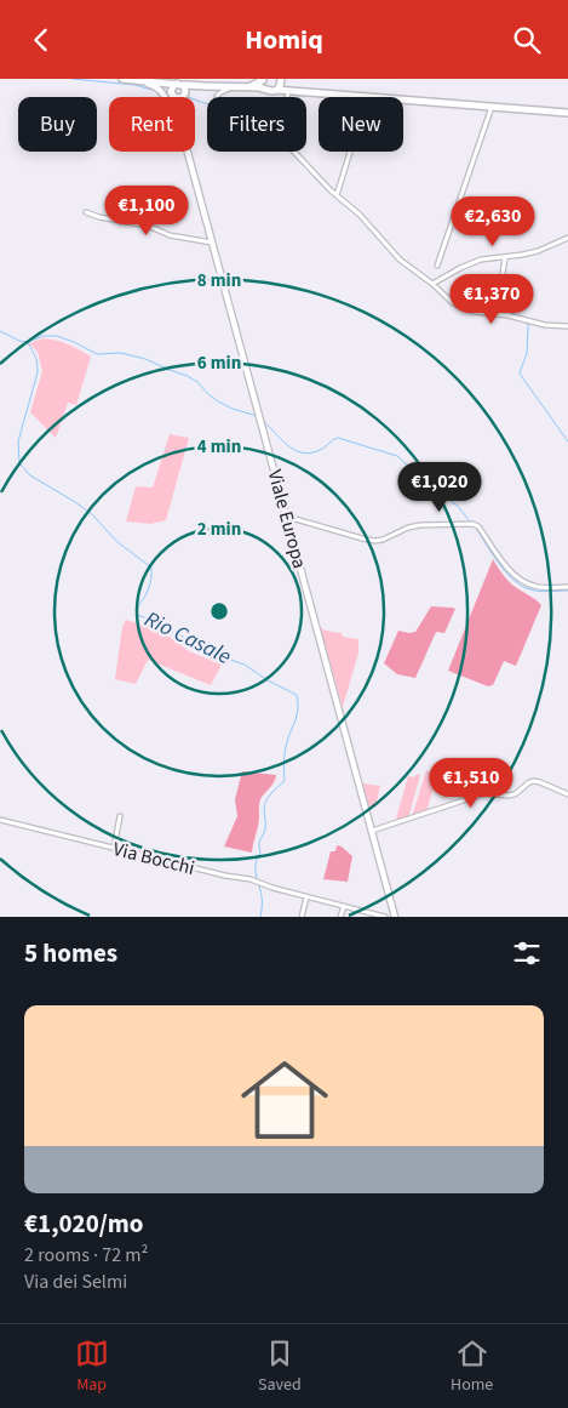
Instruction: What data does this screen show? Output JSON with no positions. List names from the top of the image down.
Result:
{
  "streets": {
    "main road": ["Viale Europa"],
    "street": ["Via Bocchi"]
  },
  "water": ["Rio Casale"],
  "page": {
    "header": "Homiq",
    "chip": [
      "Buy",
      "Rent",
      "Filters",
      "New"
    ],
    "price": [
      "€1,100",
      "€2,630",
      "€1,370",
      "€1,020",
      "€1,510"
    ],
    "heading": "5 homes",
    "list": [
      {
        "name": "€1,020/mo",
        "note": "2 rooms · 72 m² · Via dei Selmi"
      }
    ],
    "tabs": ["Map", "Saved", "Home"]
  },
  "rings": [
    "8 min",
    "6 min",
    "4 min",
    "2 min"
  ]
}
